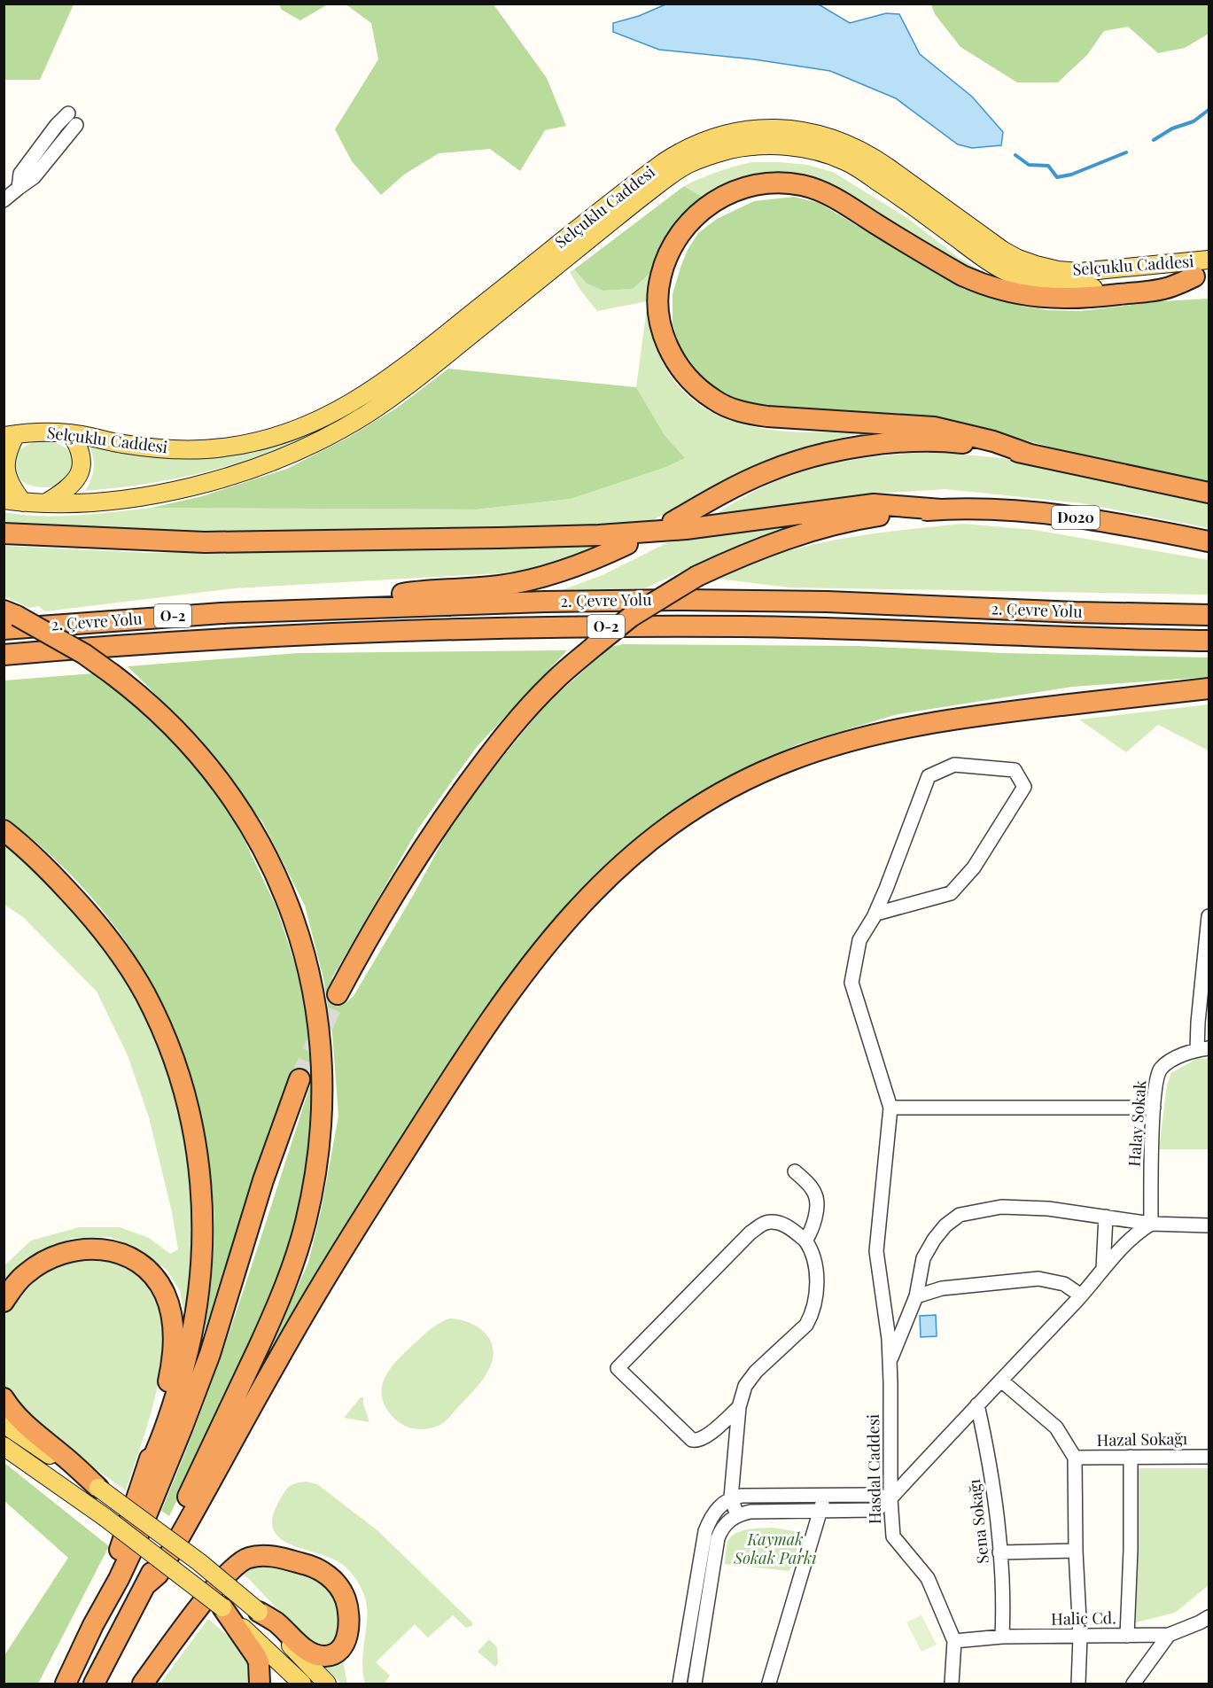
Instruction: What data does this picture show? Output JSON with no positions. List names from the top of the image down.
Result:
{
  "streets": {
    "highway": ["D020", "2. Çevre Yolu", "O-2"],
    "main road": ["Selçuklu Caddesi"],
    "street": [
      "Halay Sokak",
      "Hazal Sokağı",
      "Hasdal Caddesi",
      "Sena Sokağı",
      "Haliç Cd."
    ]
  },
  "crossings": [
    ["Hasdal Caddesi", "Haliç Cd."],
    ["Sena Sokağı", "Haliç Cd."]
  ],
  "parks": ["Kaymak Sokak Parkı"]
}
